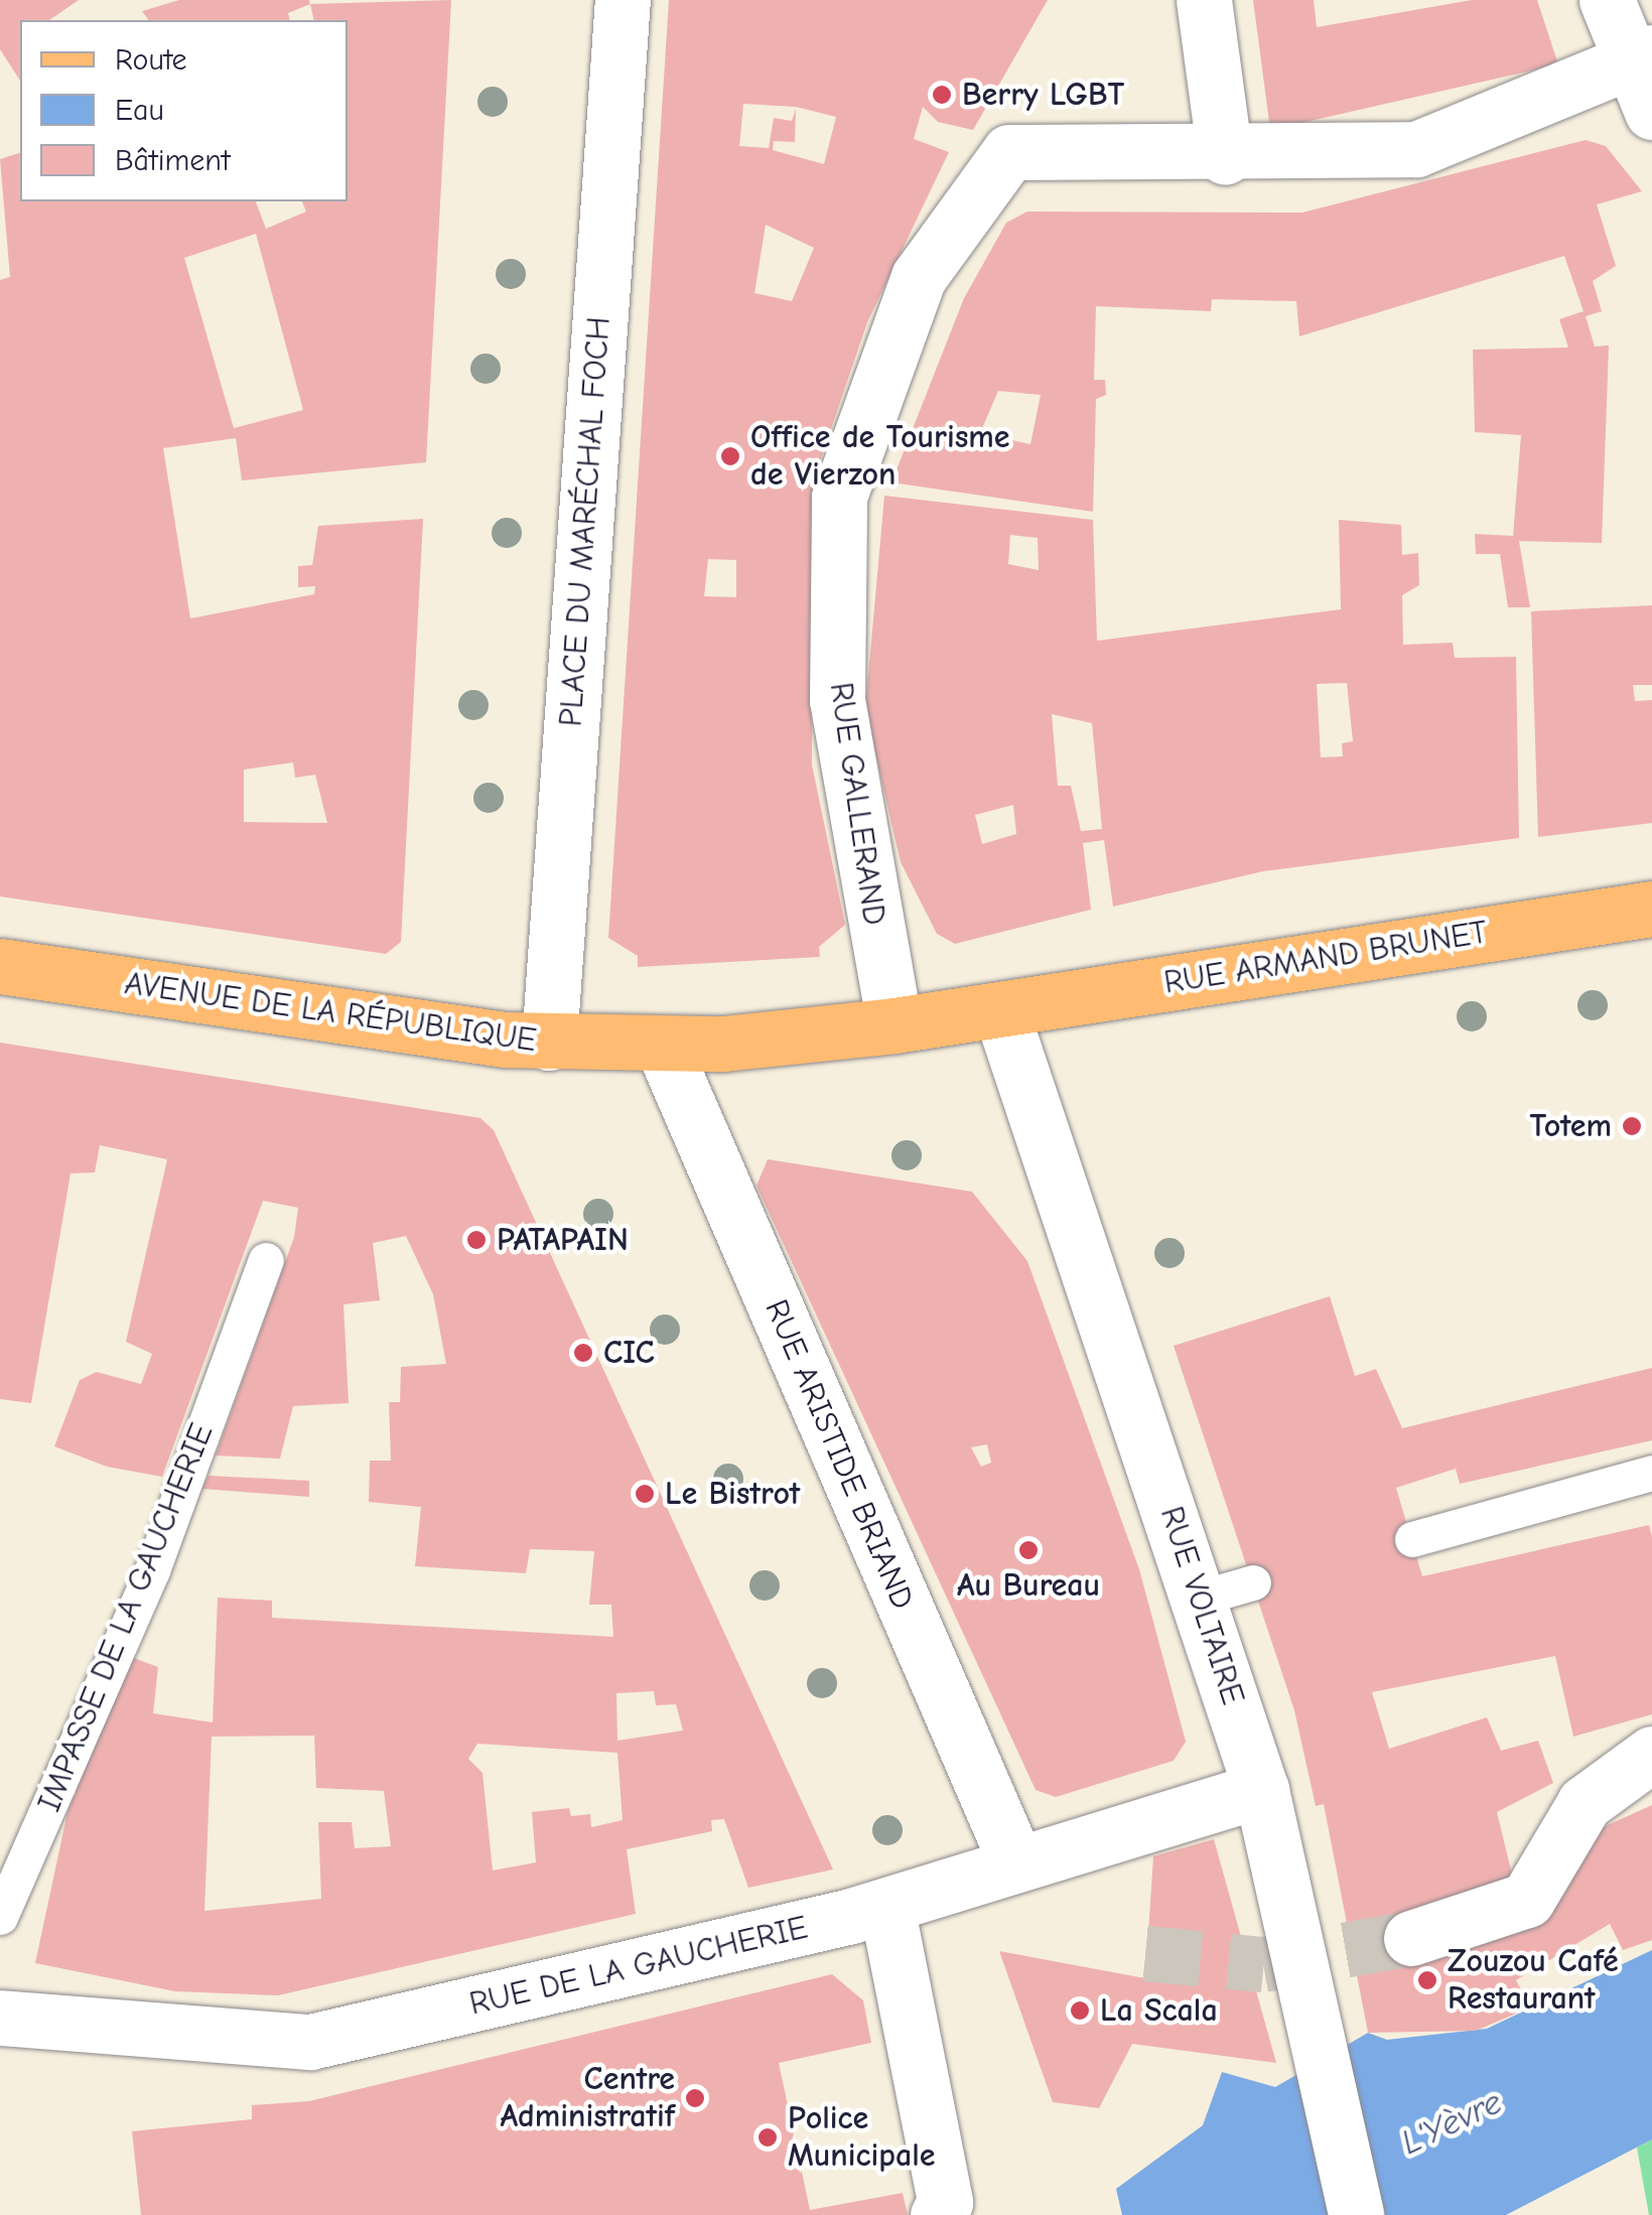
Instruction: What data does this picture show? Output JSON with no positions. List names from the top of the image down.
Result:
{
  "streets": {
    "main road": ["RUE ARMAND BRUNET", "AVENUE DE LA RÉPUBLIQUE"],
    "street": [
      "PLACE DU MARÉCHAL FOCH",
      "RUE GALLERAND",
      "RUE ARISTIDE BRIAND",
      "RUE VOLTAIRE",
      "RUE DE LA GAUCHERIE"
    ],
    "lane": ["IMPASSE DE LA GAUCHERIE"]
  },
  "crossings": [
    ["PLACE DU MARÉCHAL FOCH", "AVENUE DE LA RÉPUBLIQUE"],
    ["RUE GALLERAND", "RUE ARMAND BRUNET"],
    ["RUE GALLERAND", "AVENUE DE LA RÉPUBLIQUE"],
    ["RUE ARMAND BRUNET", "AVENUE DE LA RÉPUBLIQUE"],
    ["RUE ARMAND BRUNET", "RUE VOLTAIRE"],
    ["AVENUE DE LA RÉPUBLIQUE", "RUE ARISTIDE BRIAND"],
    ["RUE ARISTIDE BRIAND", "RUE DE LA GAUCHERIE"],
    ["RUE VOLTAIRE", "RUE DE LA GAUCHERIE"]
  ],
  "water": ["L'Yèvre"],
  "places": [
    "Berry LGBT",
    "Office de Tourisme de Vierzon",
    "Totem",
    "PATAPAIN",
    "CIC",
    "Le Bistrot",
    "Au Bureau",
    "Zouzou Café Restaurant",
    "La Scala",
    "Centre Administratif",
    "Police Municipale"
  ],
  "legend": ["Route", "Eau", "Bâtiment"]
}
